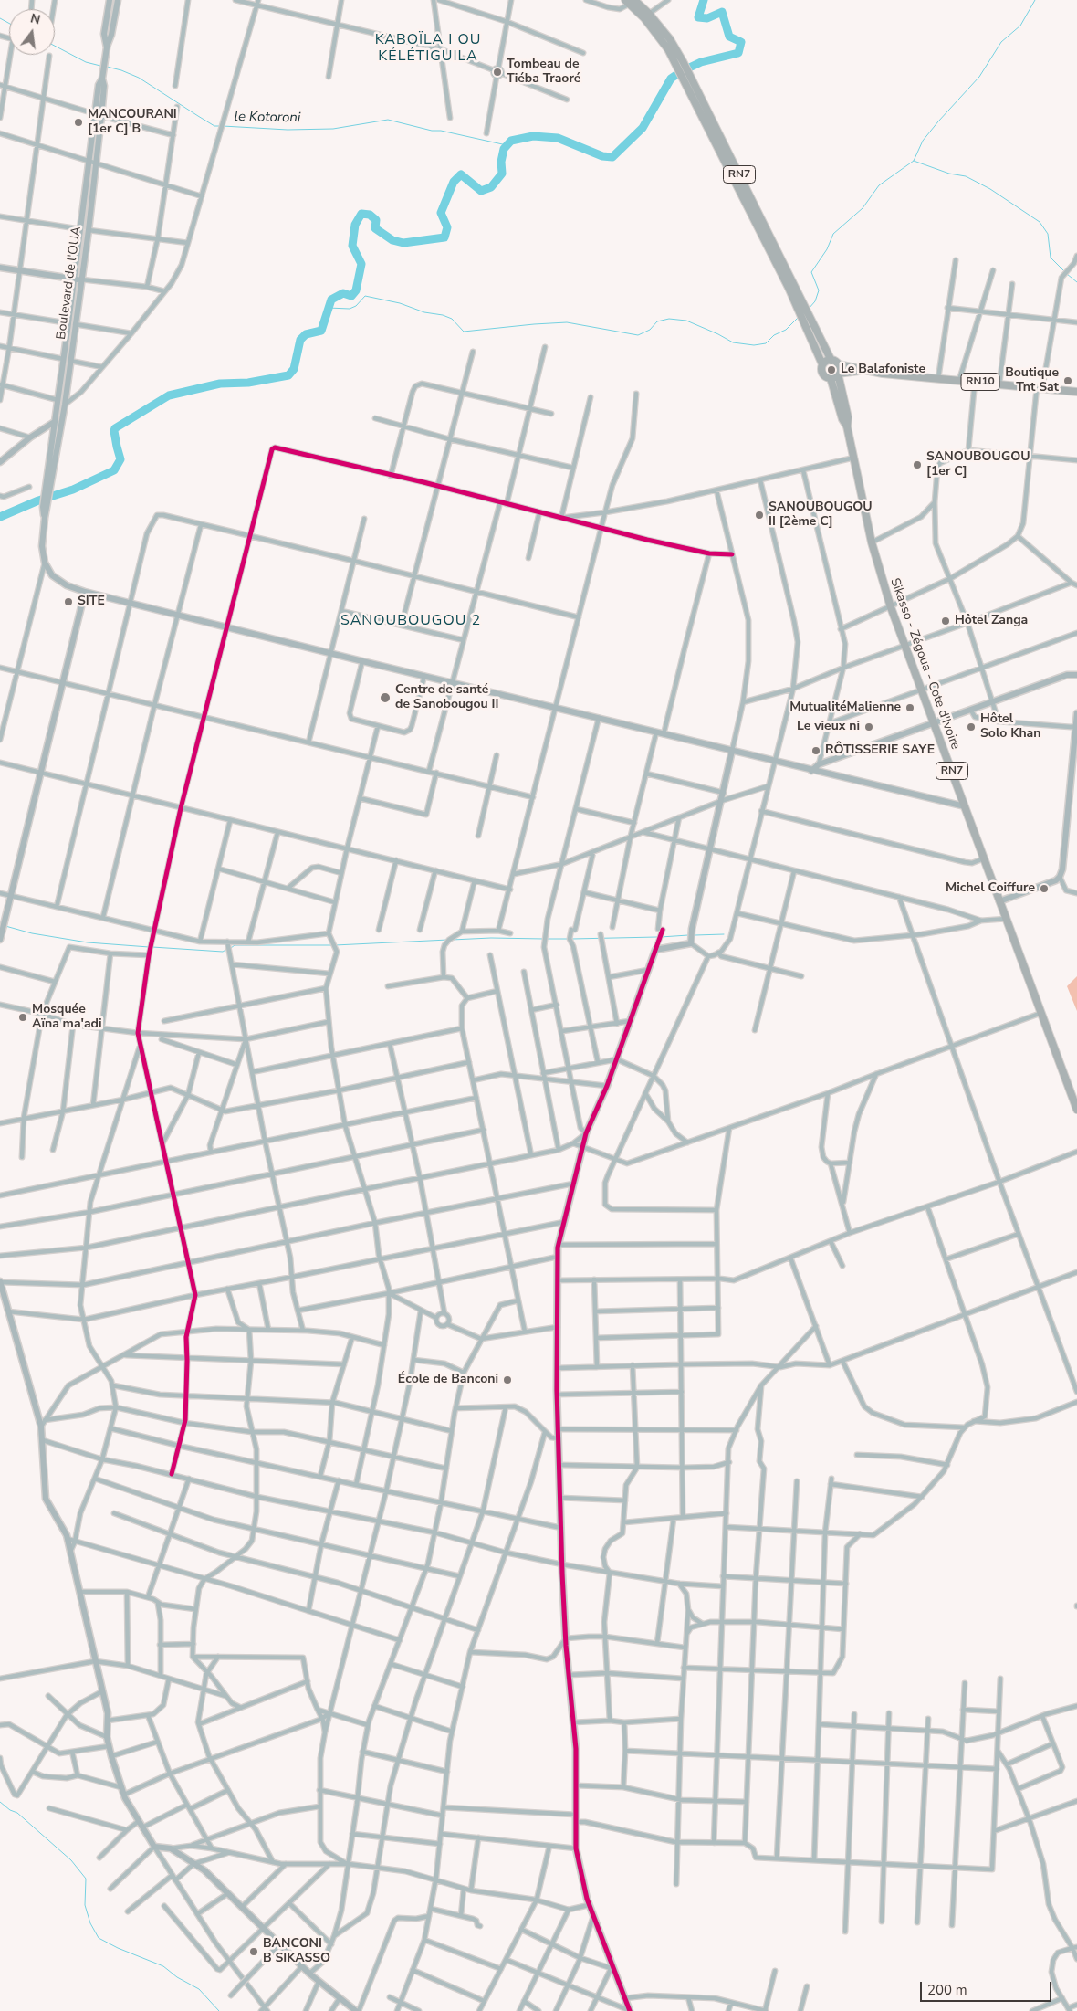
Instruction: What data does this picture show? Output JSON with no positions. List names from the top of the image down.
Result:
{
  "streets": {
    "highway": ["RN7", "RN10", "Sikasso - Zégoua - Cote d'Ivoire"],
    "street": ["Boulevard de l'OUA"]
  },
  "crossings": [
    ["RN7", "RN10"],
    ["RN7", "Sikasso - Zégoua - Cote d'Ivoire"]
  ],
  "districts": ["KABOÏLA I OU KÉLÉTIGUILA", "SANOUBOUGOU 2"],
  "water": ["le Kotoroni"],
  "places": [
    "Tombeau de Tiéba Traoré",
    "MANCOURANI [1er C] B",
    "Le Balafoniste",
    "Boutique Tnt Sat",
    "SANOUBOUGOU [1er C]",
    "SANOUBOUGOU II [2ème C]",
    "SITE",
    "Hôtel Zanga",
    "Centre de santé de Sanobougou II",
    "MutualitéMalienne",
    "Le vieux ni",
    "Hôtel Solo Khan",
    "RÔTISSERIE SAYE",
    "Michel Coiffure",
    "Mosquée Aïna ma'adi",
    "École de Banconi",
    "BANCONI B SIKASSO"
  ],
  "scale_bar": "200 m",
  "north": "top"
}
